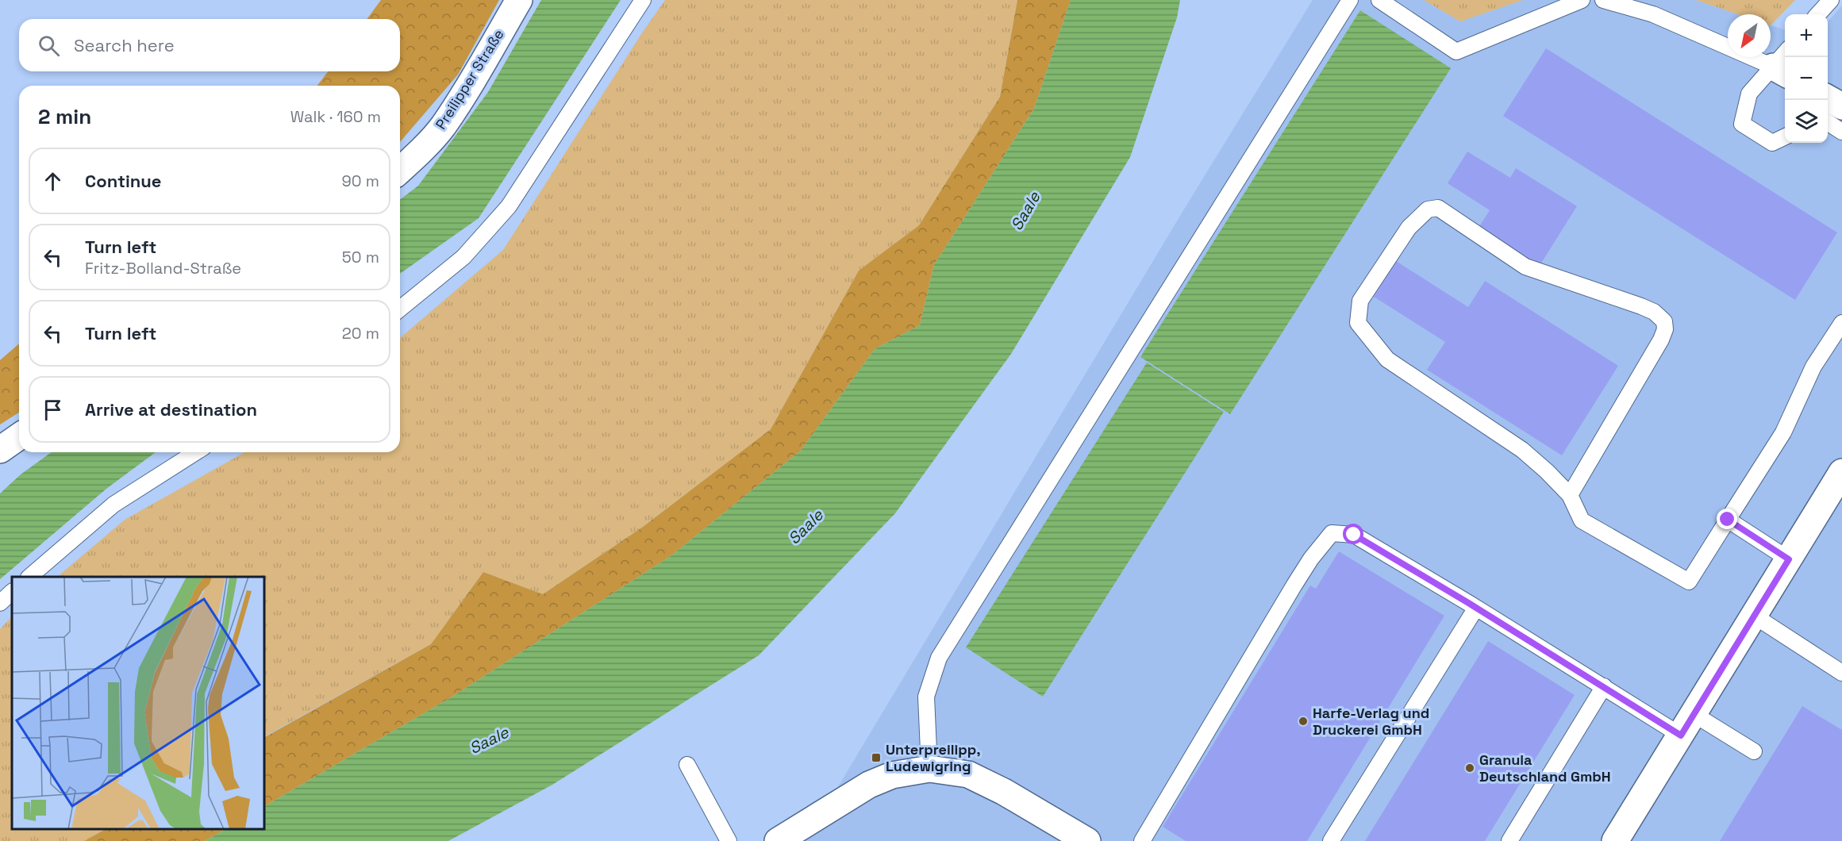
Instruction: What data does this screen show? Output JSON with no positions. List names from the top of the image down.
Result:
{
  "streets": {
    "street": ["Preilipper Straße"]
  },
  "water": ["Saale"],
  "places": {
    "other": ["Harfe-Verlag und Druckerei GmbH", "Granula Deutschland GmbH"],
    "transit": ["Unterpreilipp, Ludewigring"]
  },
  "north": "bottom left",
  "page": {
    "map_buttons": ["+", "−"],
    "search": "Search here",
    "heading": ["2 min", "Walk · 160 m"],
    "list": [
      ["Continue", "90 m"],
      ["Turn left", "Fritz-Bolland-Straße", "50 m"],
      ["Turn left", "20 m"],
      "Arrive at destination"
    ]
  }
}
